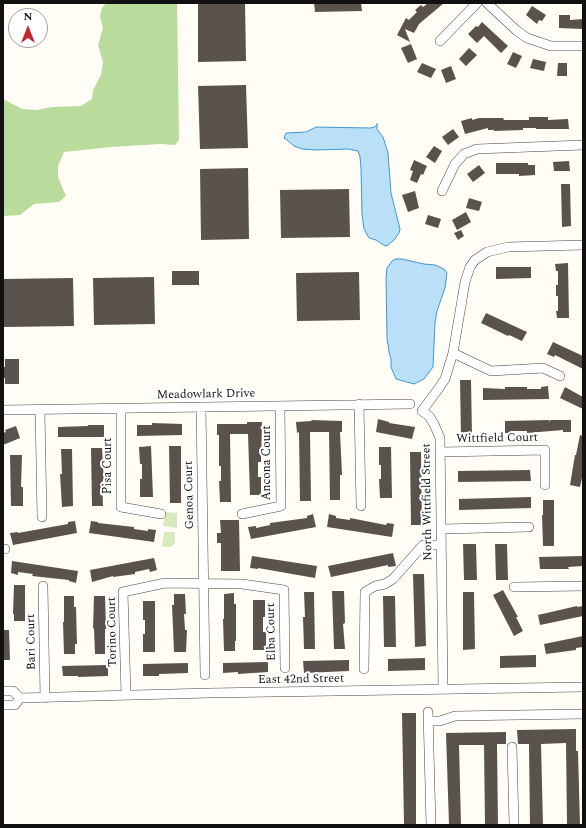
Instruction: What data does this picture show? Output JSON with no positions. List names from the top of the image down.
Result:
{
  "streets": {
    "street": [
      "Meadowlark Drive",
      "Wittfield Court",
      "Ancona Court",
      "Pisa Court",
      "Genoa Court",
      "North Wittfield Street",
      "Torino Court",
      "Elba Court",
      "Bari Court",
      "East 42nd Street"
    ]
  },
  "crossings": [
    ["Meadowlark Drive", "Ancona Court"],
    ["Meadowlark Drive", "Pisa Court"],
    ["Meadowlark Drive", "Genoa Court"],
    ["Wittfield Court", "North Wittfield Street"],
    ["Genoa Court", "Torino Court"],
    ["North Wittfield Street", "East 42nd Street"],
    ["Torino Court", "Elba Court"],
    ["Torino Court", "East 42nd Street"],
    ["Bari Court", "East 42nd Street"]
  ],
  "north": "top"
}
